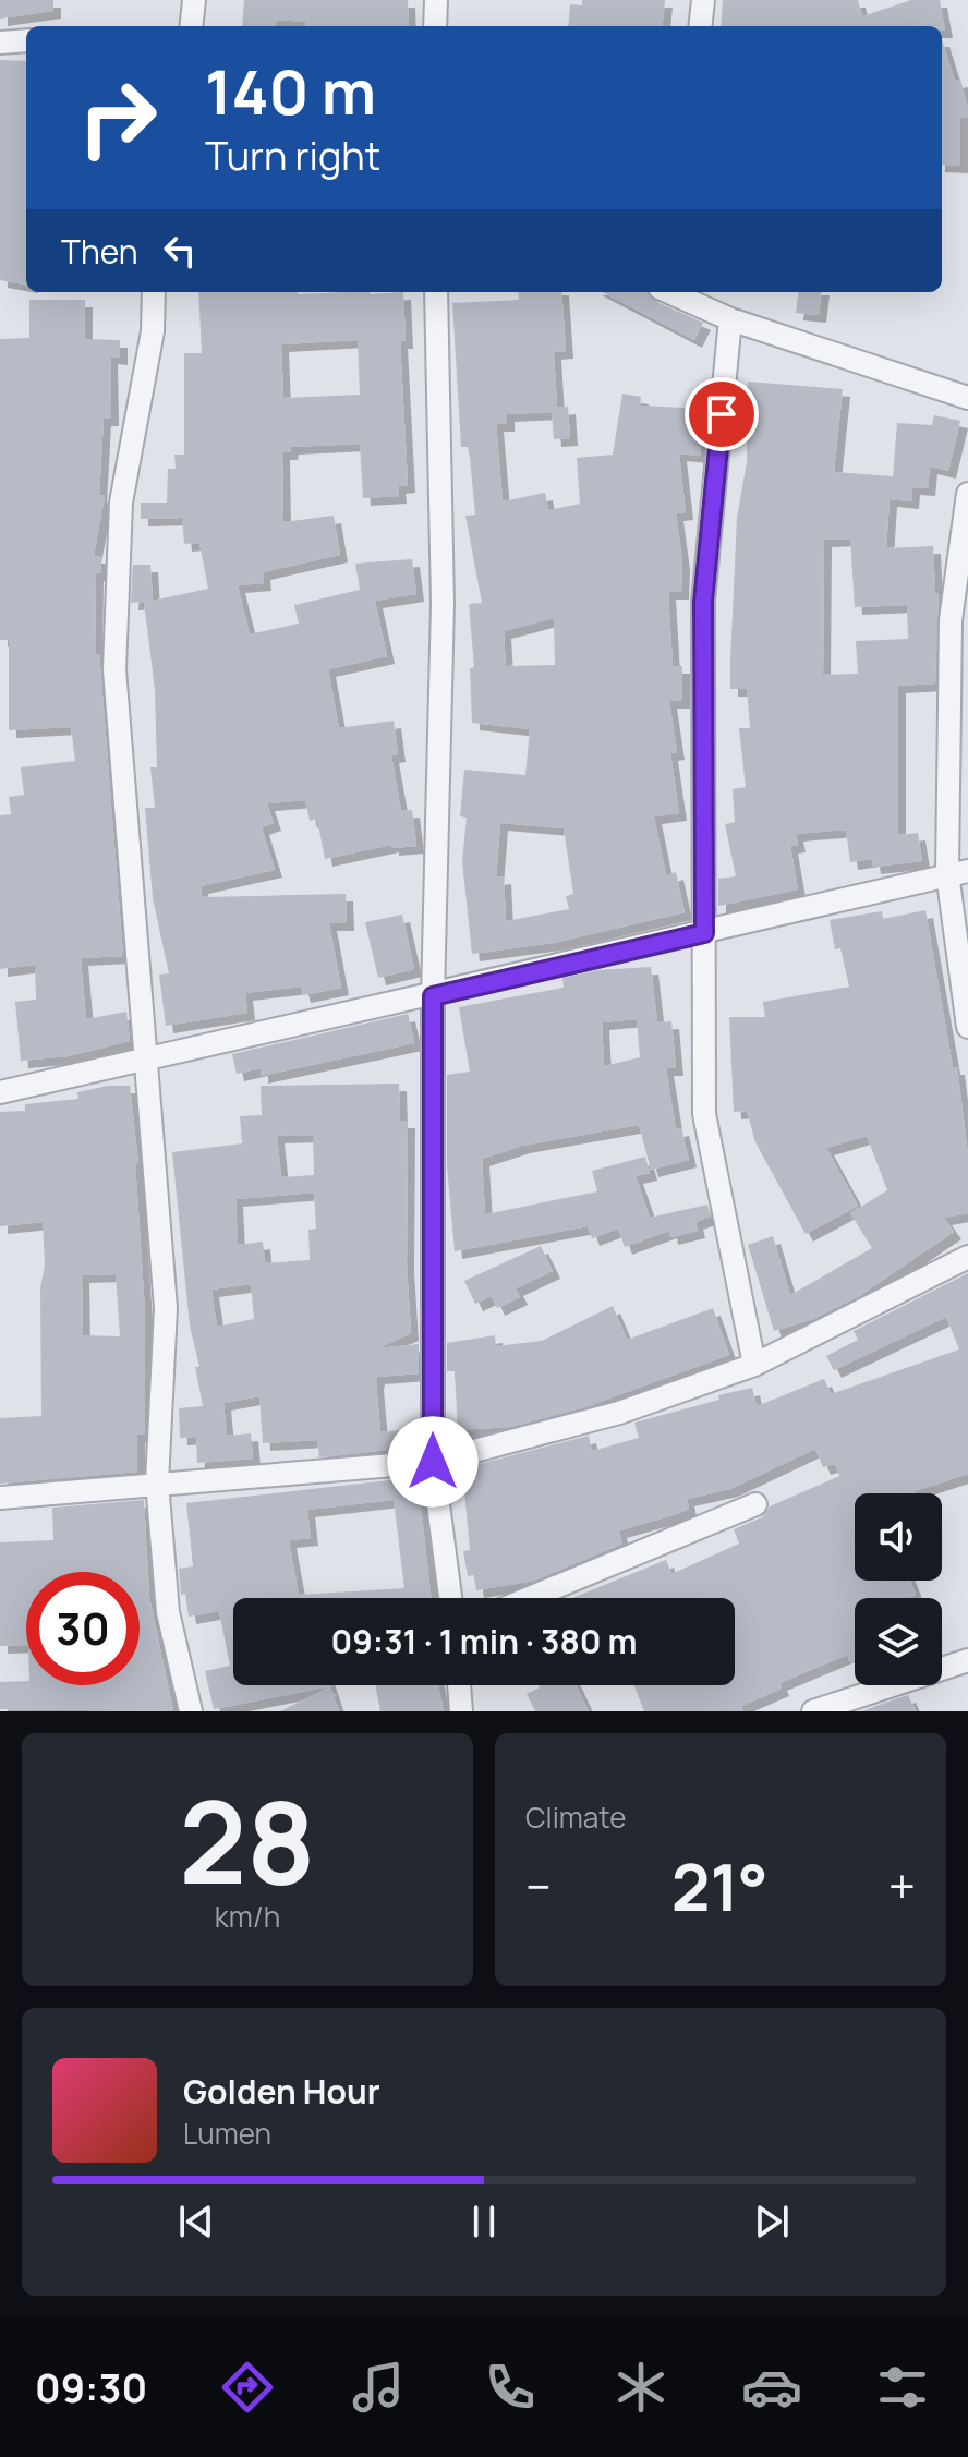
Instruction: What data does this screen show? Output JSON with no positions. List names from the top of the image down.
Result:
{
  "page": {
    "turn": ["140 m", "Turn right"],
    "then": "Then",
    "limit": "30",
    "trip": "09:31 · 1 min · 380 m",
    "tile": [
      ["28", "km/h"],
      "Climate"
    ],
    "heat": ["−", "21°", "+"],
    "song": ["Golden Hour", "Lumen"],
    "tabs": "09:30"
  }
}
